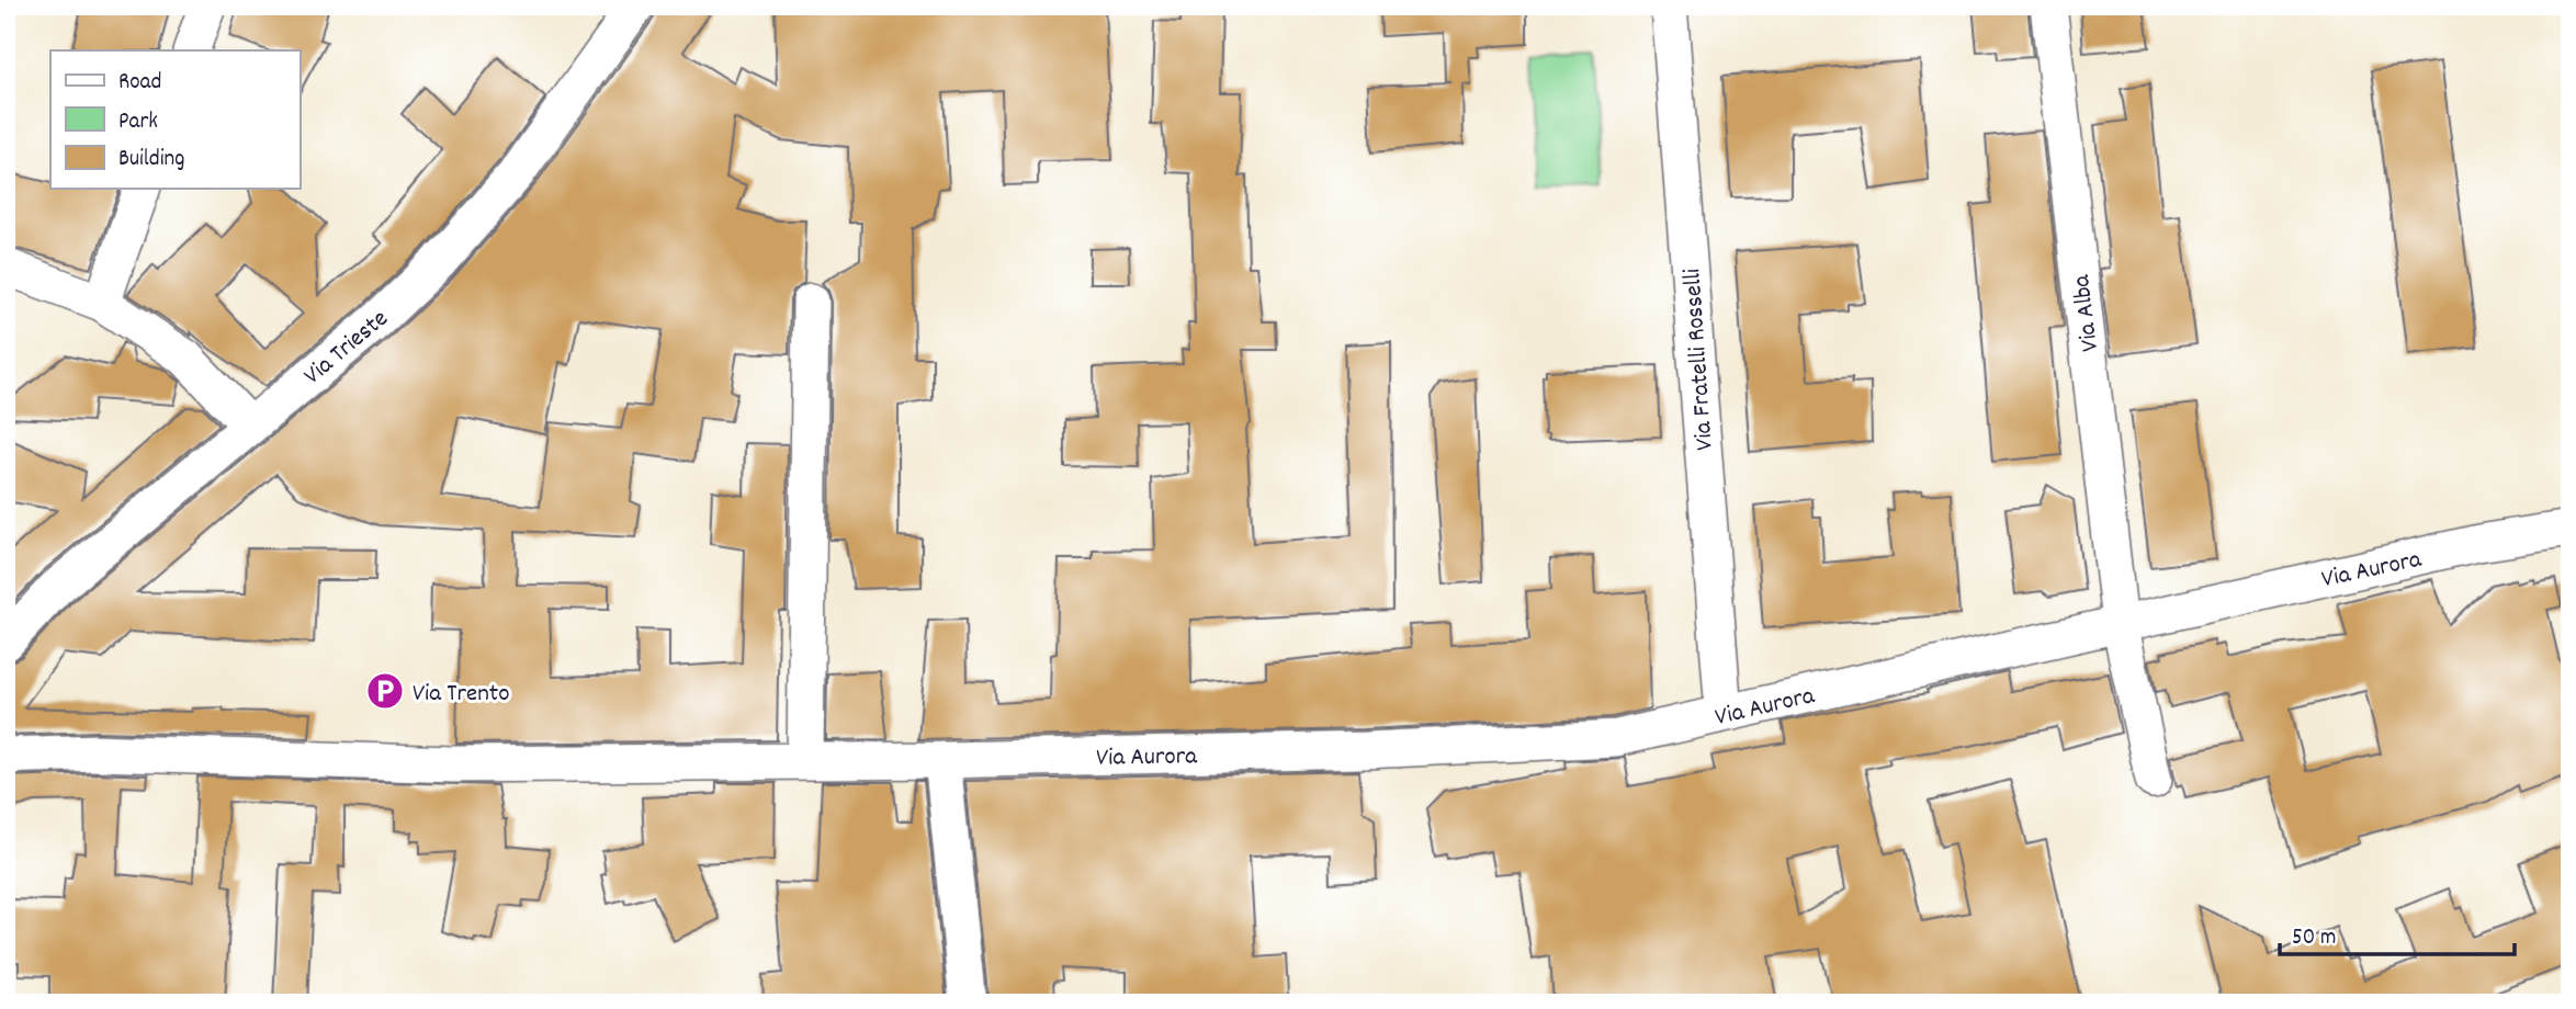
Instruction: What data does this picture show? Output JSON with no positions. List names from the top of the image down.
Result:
{
  "streets": {
    "street": [
      "Via Alba",
      "Via Trieste",
      "Via Fratelli Rosselli",
      "Via Aurora"
    ]
  },
  "crossings": [
    ["Via Alba", "Via Aurora"],
    ["Via Fratelli Rosselli", "Via Aurora"]
  ],
  "places": {
    "parking": ["Via Trento"]
  },
  "legend": ["Road", "Park", "Building"],
  "scale_bar": "50 m"
}
